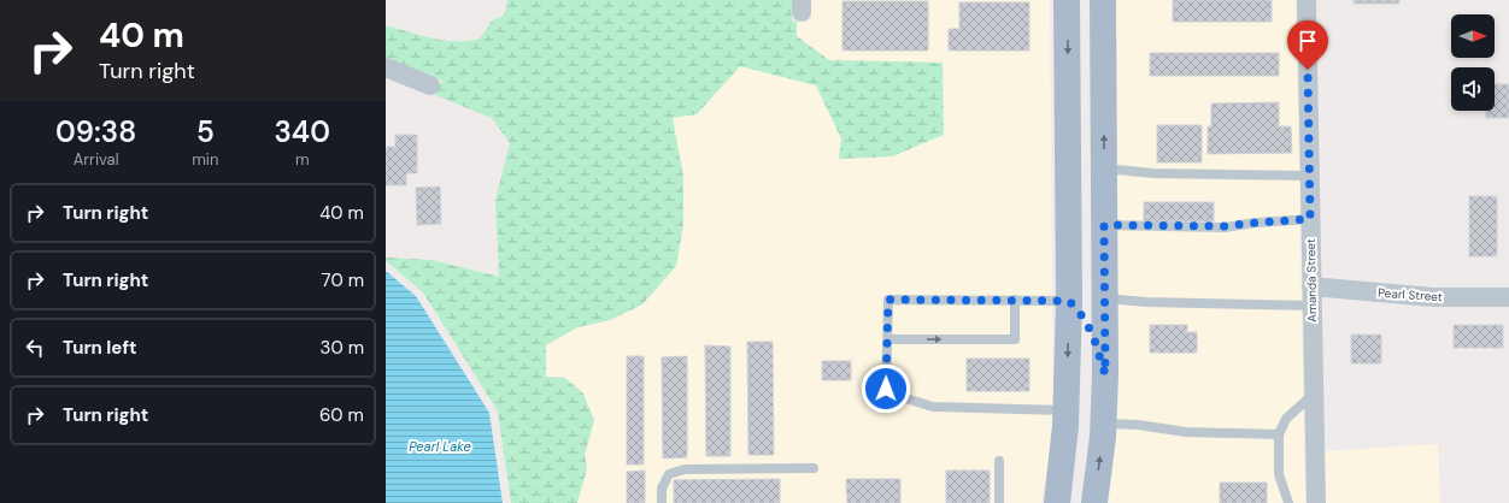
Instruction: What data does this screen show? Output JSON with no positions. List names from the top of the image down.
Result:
{
  "streets": {
    "street": ["Amanda Street", "Pearl Street"]
  },
  "crossings": [
    ["Amanda Street", "Pearl Street"]
  ],
  "water": ["Pearl Lake"],
  "north": "right",
  "page": {
    "turn": ["40 m", "Turn right"],
    "eta": [
      "09:38",
      "Arrival",
      "5",
      "min",
      "340",
      "m"
    ],
    "list": [
      {
        "name": "Turn right",
        "value": "40 m"
      },
      {
        "name": "Turn right",
        "value": "70 m"
      },
      {
        "name": "Turn left",
        "value": "30 m"
      },
      {
        "name": "Turn right",
        "value": "60 m"
      }
    ]
  }
}
